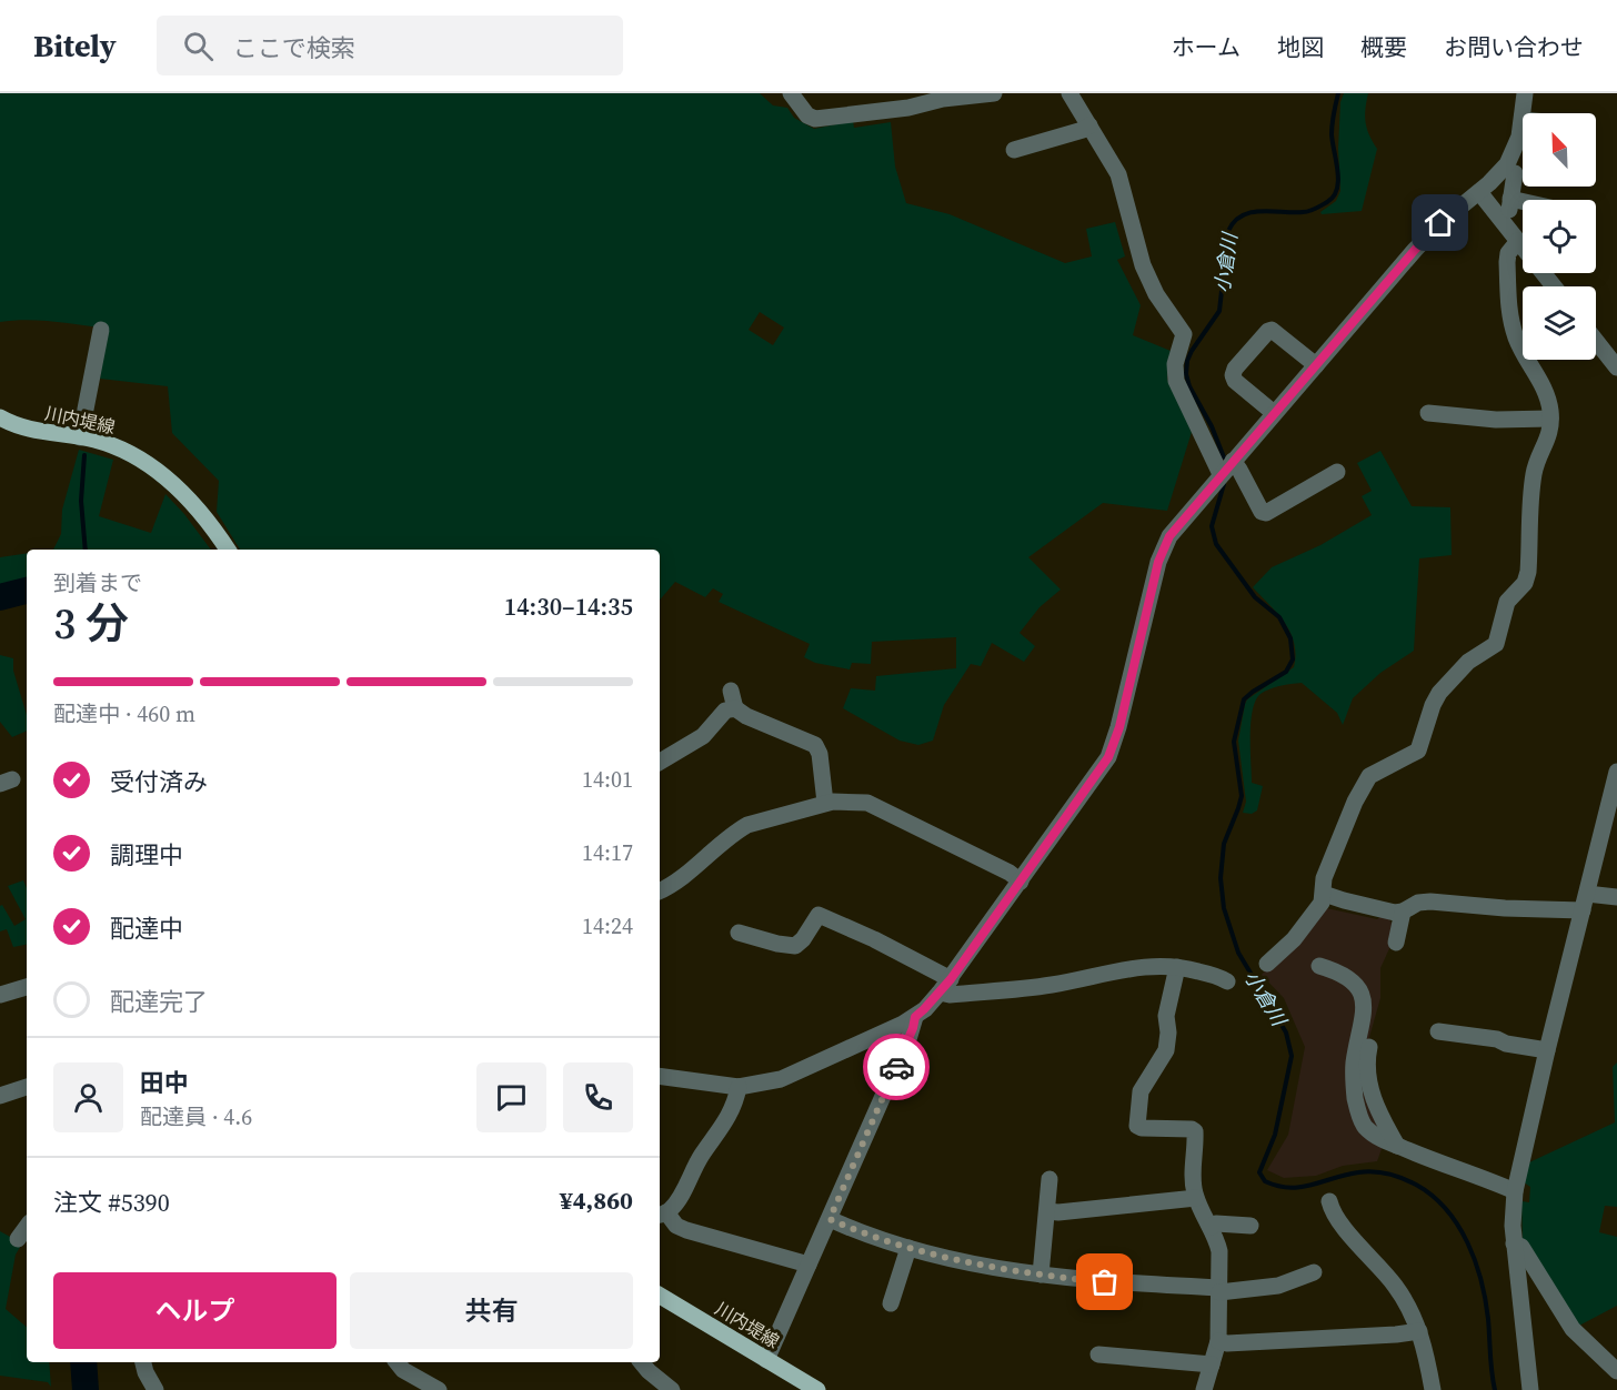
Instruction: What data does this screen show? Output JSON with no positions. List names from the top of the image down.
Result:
{
  "streets": {
    "main road": ["川内堤線"]
  },
  "water": ["小倉川"],
  "north": "top left",
  "page": {
    "header": "Bitely",
    "search": "ここで検索",
    "nav": [
      "ホーム",
      "地図",
      "概要",
      "お問い合わせ"
    ],
    "heading": ["3 分", "到着まで", "14:30–14:35"],
    "panel": [
      "田中",
      "配達員 · 4.6",
      "注文 #5390",
      "¥4,860"
    ],
    "bar": "配達中 · 460 m",
    "list": [
      ["受付済み", "14:01"],
      ["調理中", "14:17"],
      ["配達中", "14:24"],
      "配達完了"
    ],
    "buttons": ["ヘルプ", "共有"]
  }
}
